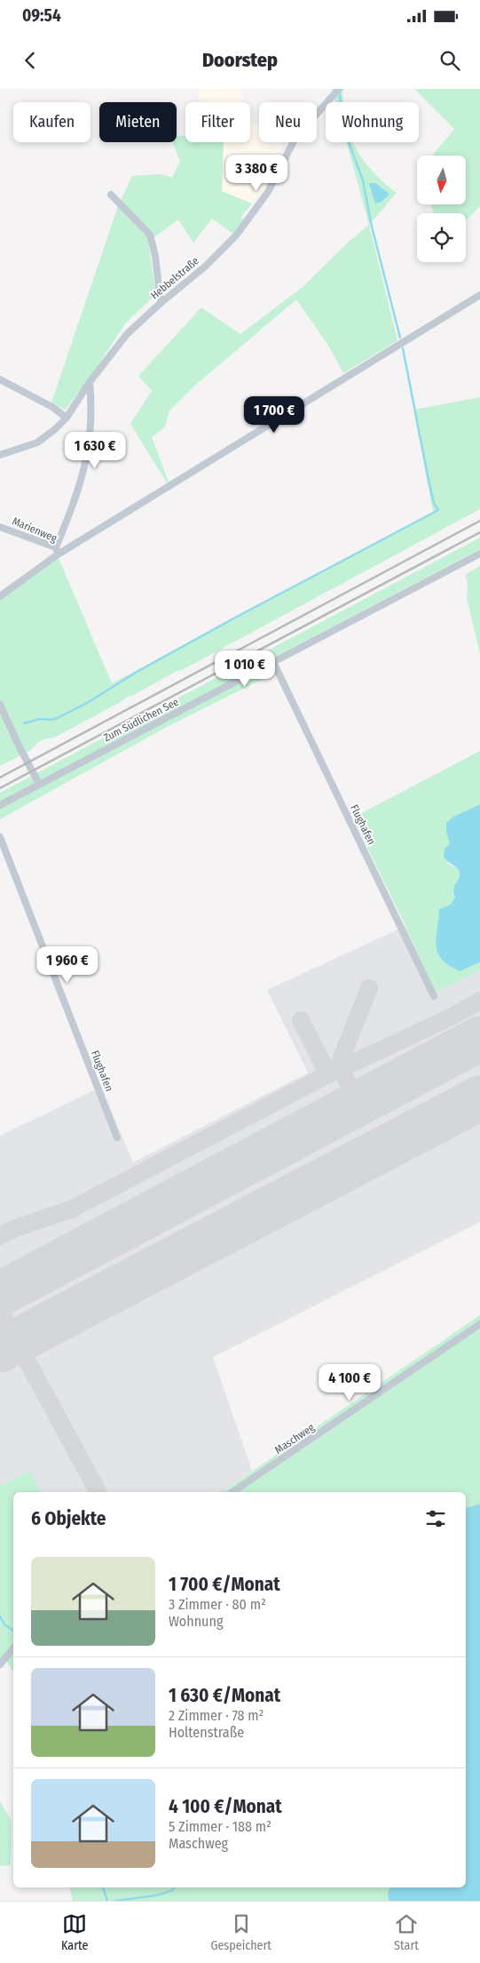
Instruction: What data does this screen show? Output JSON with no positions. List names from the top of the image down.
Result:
{
  "streets": {
    "street": [
      "Hebbelstraße",
      "Marienweg",
      "Zum Südlichen See",
      "Flughafen",
      "Maschweg"
    ]
  },
  "crossings": [
    ["Zum Südlichen See", "Flughafen"]
  ],
  "north": "bottom",
  "page": {
    "status": "09:54",
    "header": "Doorstep",
    "chip": [
      "Kaufen",
      "Mieten",
      "Filter",
      "Neu",
      "Wohnung"
    ],
    "price": [
      "3 380 €",
      "1 700 €",
      "1 630 €",
      "1 010 €",
      "1 960 €",
      "4 100 €"
    ],
    "heading": "6 Objekte",
    "list": [
      {
        "name": "1 700 €/Monat",
        "note": "3 Zimmer · 80 m² · Wohnung"
      },
      {
        "name": "1 630 €/Monat",
        "note": "2 Zimmer · 78 m² · Holtenstraße"
      },
      {
        "name": "4 100 €/Monat",
        "note": "5 Zimmer · 188 m² · Maschweg"
      }
    ],
    "tabs": ["Karte", "Gespeichert", "Start"]
  }
}
